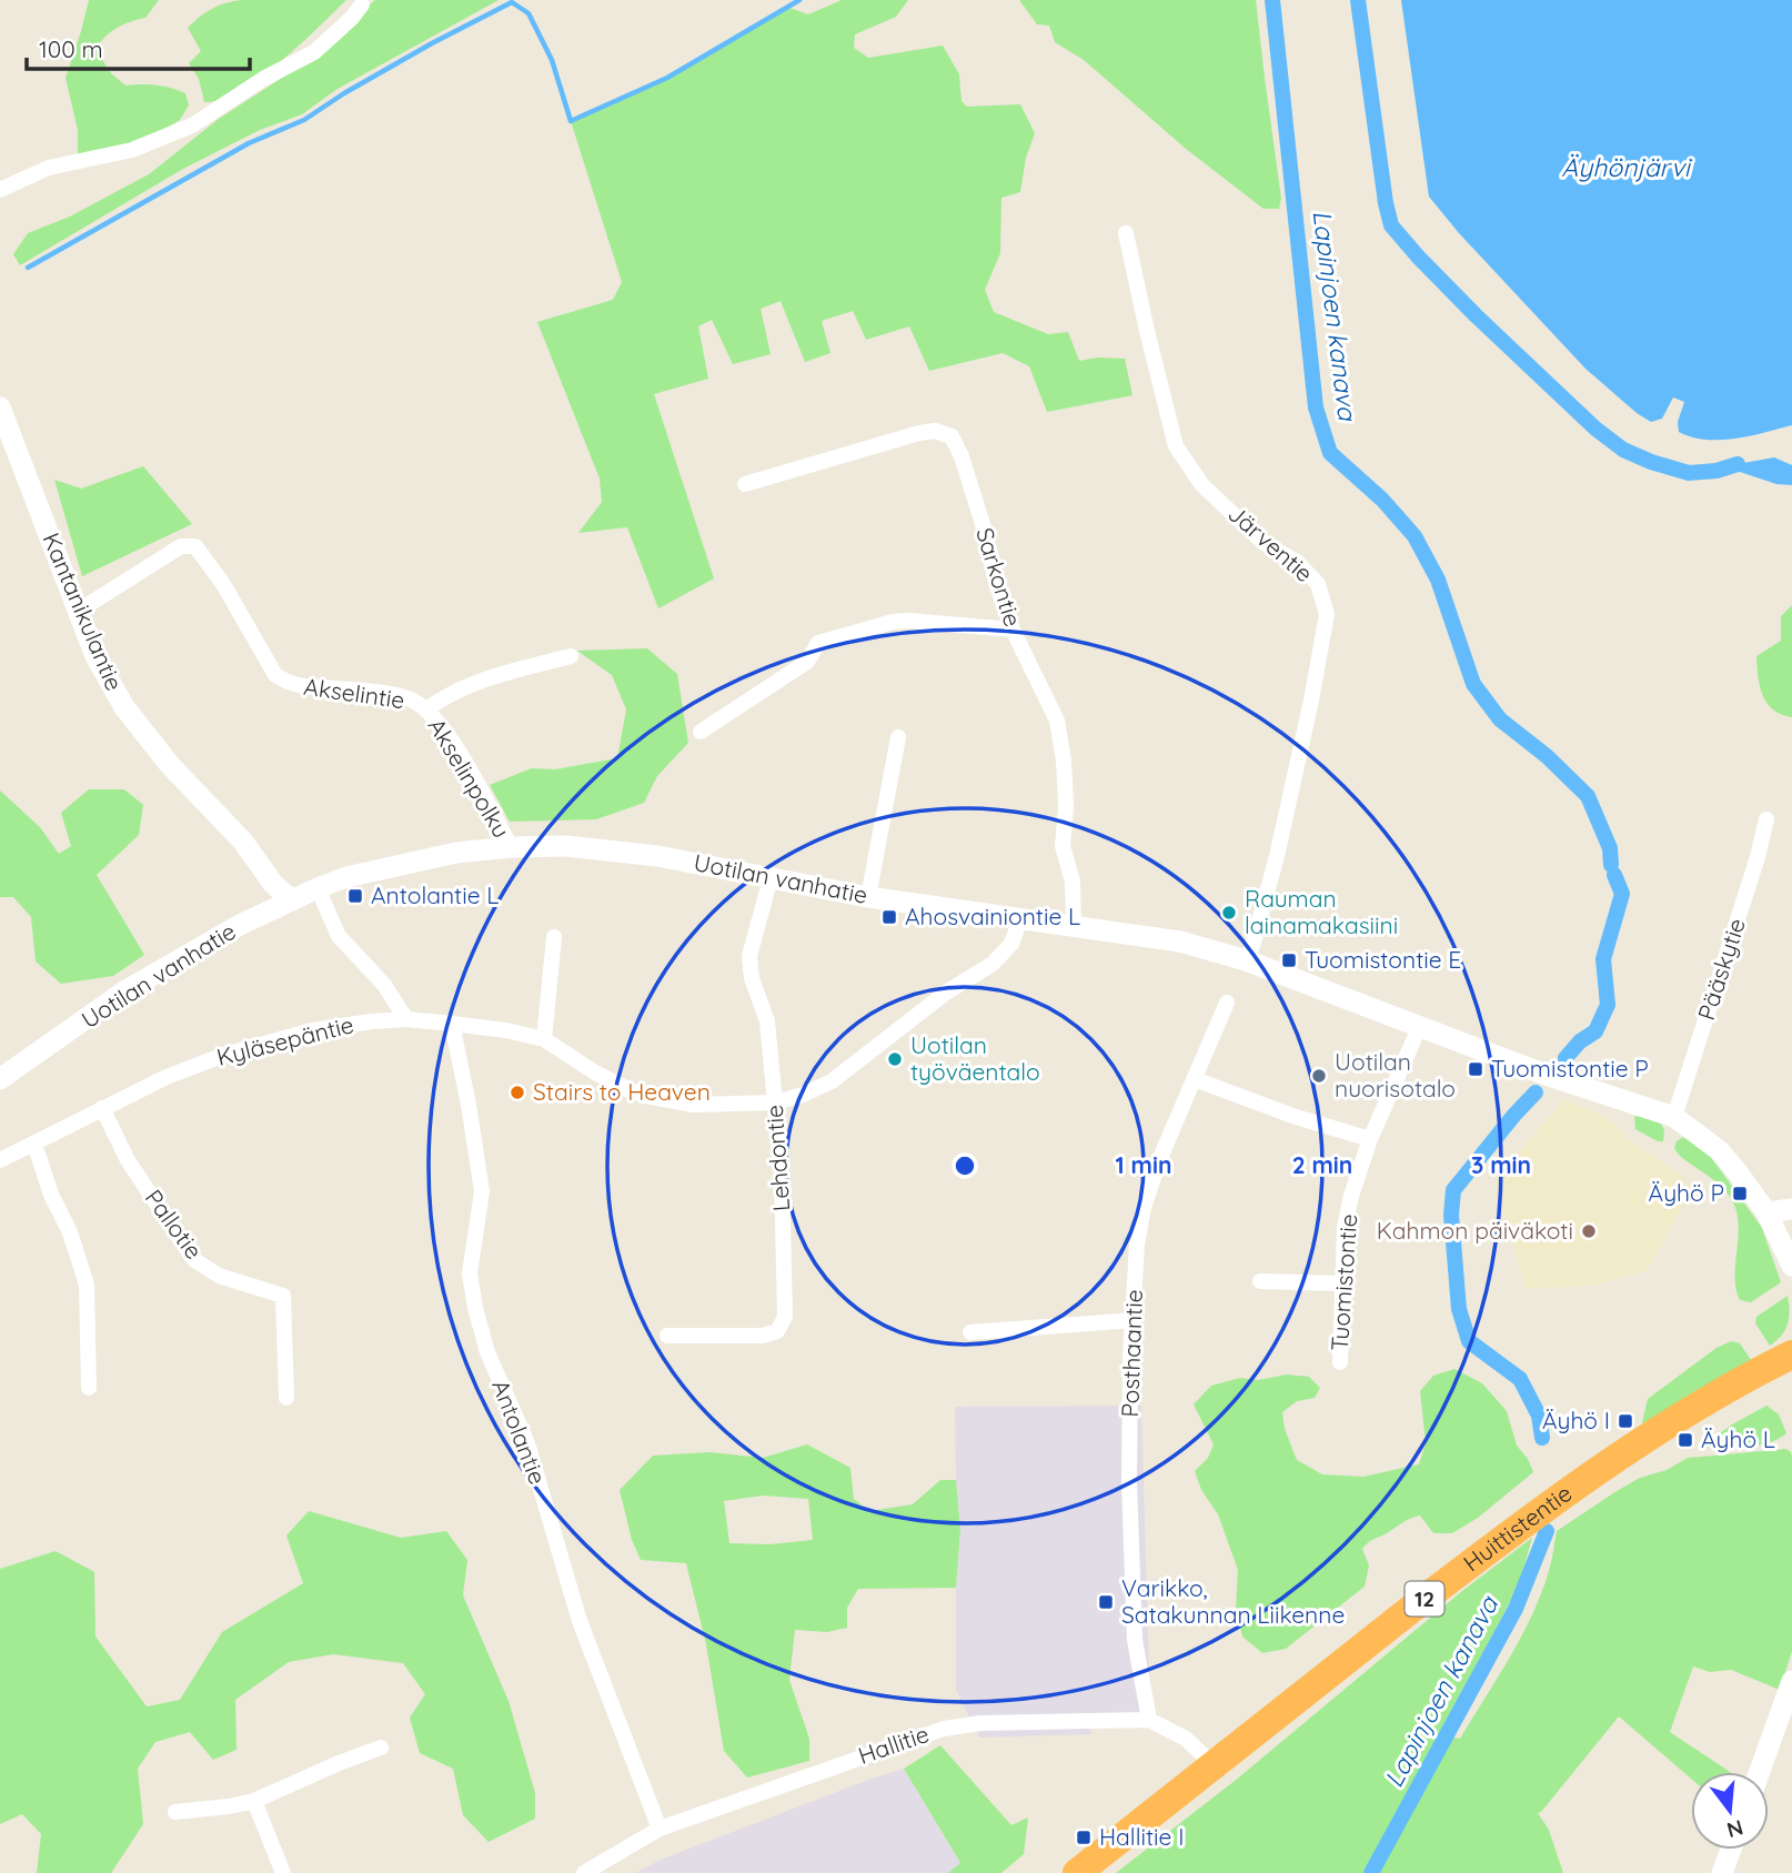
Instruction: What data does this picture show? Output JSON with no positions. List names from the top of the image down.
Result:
{
  "streets": {
    "highway": ["Huittistentie", "12"],
    "main road": ["Kantanikulantie", "Uotilan vanhatie"],
    "street": [
      "Järventie",
      "Sarkontie",
      "Akselintie",
      "Akselinpolku",
      "Pääskytie",
      "Kyläsepäntie",
      "Lehdontie",
      "Pallotie",
      "Tuomistontie",
      "Posthaantie",
      "Antolantie",
      "Hallitie"
    ]
  },
  "crossings": [
    ["Järventie", "Uotilan vanhatie"],
    ["Sarkontie", "Uotilan vanhatie"],
    ["Kantanikulantie", "Akselintie"],
    ["Kantanikulantie", "Uotilan vanhatie"],
    ["Akselintie", "Akselinpolku"],
    ["Akselinpolku", "Uotilan vanhatie"],
    ["Uotilan vanhatie", "Pääskytie"],
    ["Uotilan vanhatie", "Kyläsepäntie"],
    ["Uotilan vanhatie", "Lehdontie"],
    ["Uotilan vanhatie", "Tuomistontie"],
    ["Kyläsepäntie", "Lehdontie"],
    ["Kyläsepäntie", "Pallotie"],
    ["Kyläsepäntie", "Antolantie"],
    ["Posthaantie", "Hallitie"],
    ["Antolantie", "Hallitie"],
    ["Huittistentie", "Hallitie"]
  ],
  "water": ["Äyhönjärvi", "Lapinjoen kanava"],
  "places": {
    "transit": [
      "Antolantie L",
      "Ahosvainiontie L",
      "Tuomistontie E",
      "Tuomistontie P",
      "Äyhö P",
      "Äyhö I",
      "Äyhö L",
      "Varikko, Satakunnan Liikenne",
      "Hallitie I"
    ],
    "other": [
      "Rauman lainamakasiini",
      "Uotilan työväentalo",
      "Uotilan nuorisotalo",
      "Stairs to Heaven",
      "Kahmon päiväkoti"
    ]
  },
  "scale_bar": "100 m",
  "north": "bottom",
  "rings": ["1 min", "2 min", "3 min"]
}
